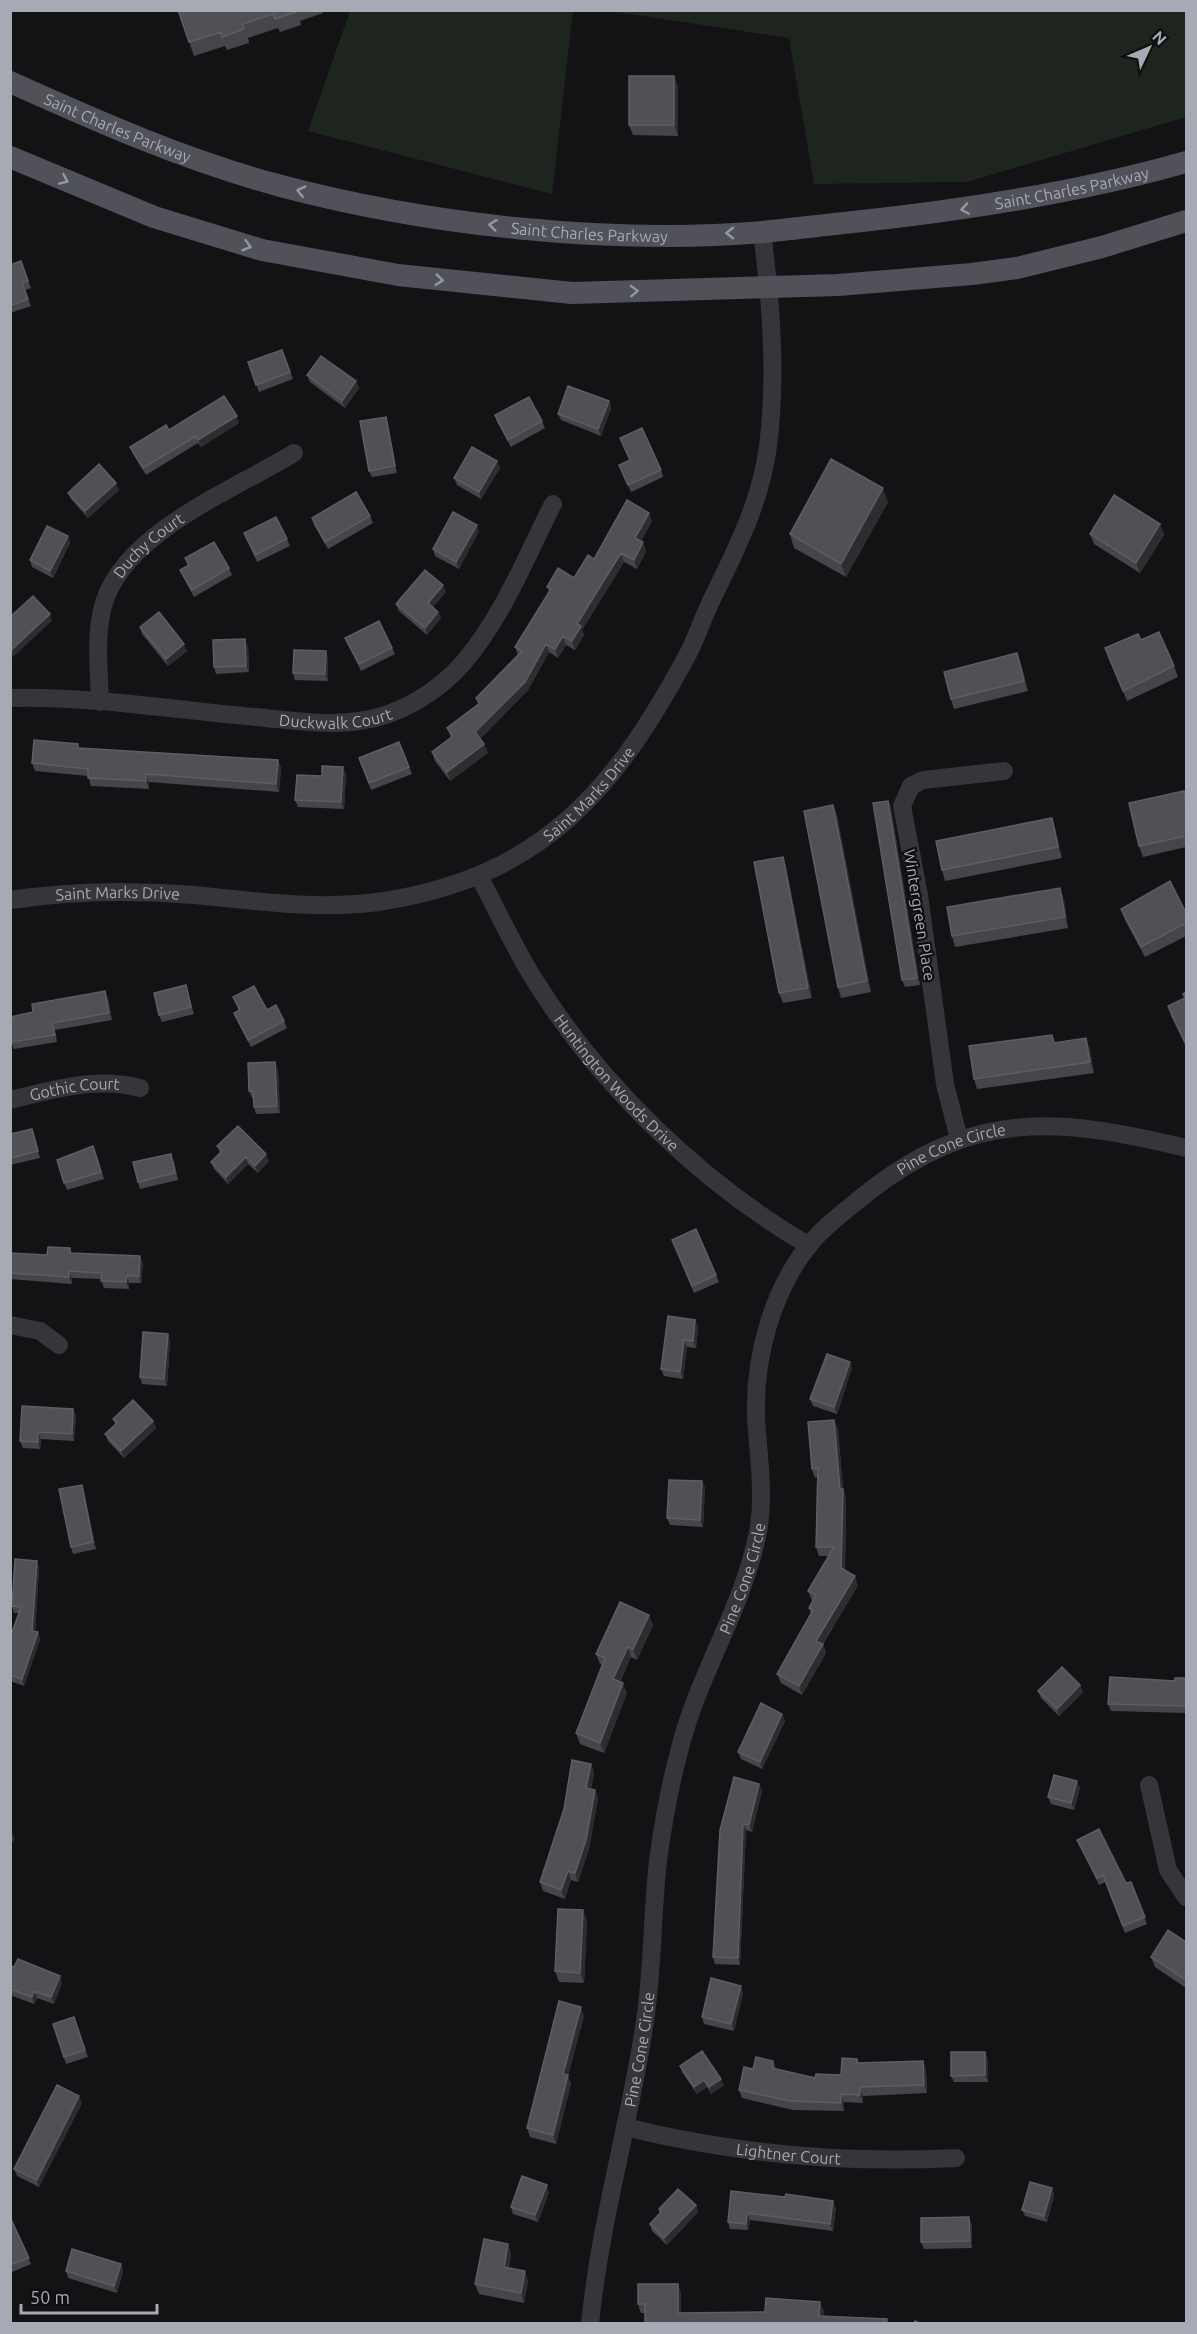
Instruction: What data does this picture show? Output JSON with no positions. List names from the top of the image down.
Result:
{
  "streets": {
    "main road": ["Saint Charles Parkway"],
    "street": [
      "Duchy Court",
      "Duckwalk Court",
      "Saint Marks Drive",
      "Wintergreen Place",
      "Huntington Woods Drive",
      "Gothic Court",
      "Pine Cone Circle",
      "Lightner Court"
    ]
  },
  "crossings": [
    ["Saint Charles Parkway", "Saint Marks Drive"],
    ["Duchy Court", "Duckwalk Court"],
    ["Saint Marks Drive", "Huntington Woods Drive"],
    ["Wintergreen Place", "Pine Cone Circle"],
    ["Huntington Woods Drive", "Pine Cone Circle"],
    ["Pine Cone Circle", "Lightner Court"]
  ],
  "scale_bar": "50 m",
  "north": "top right"
}
